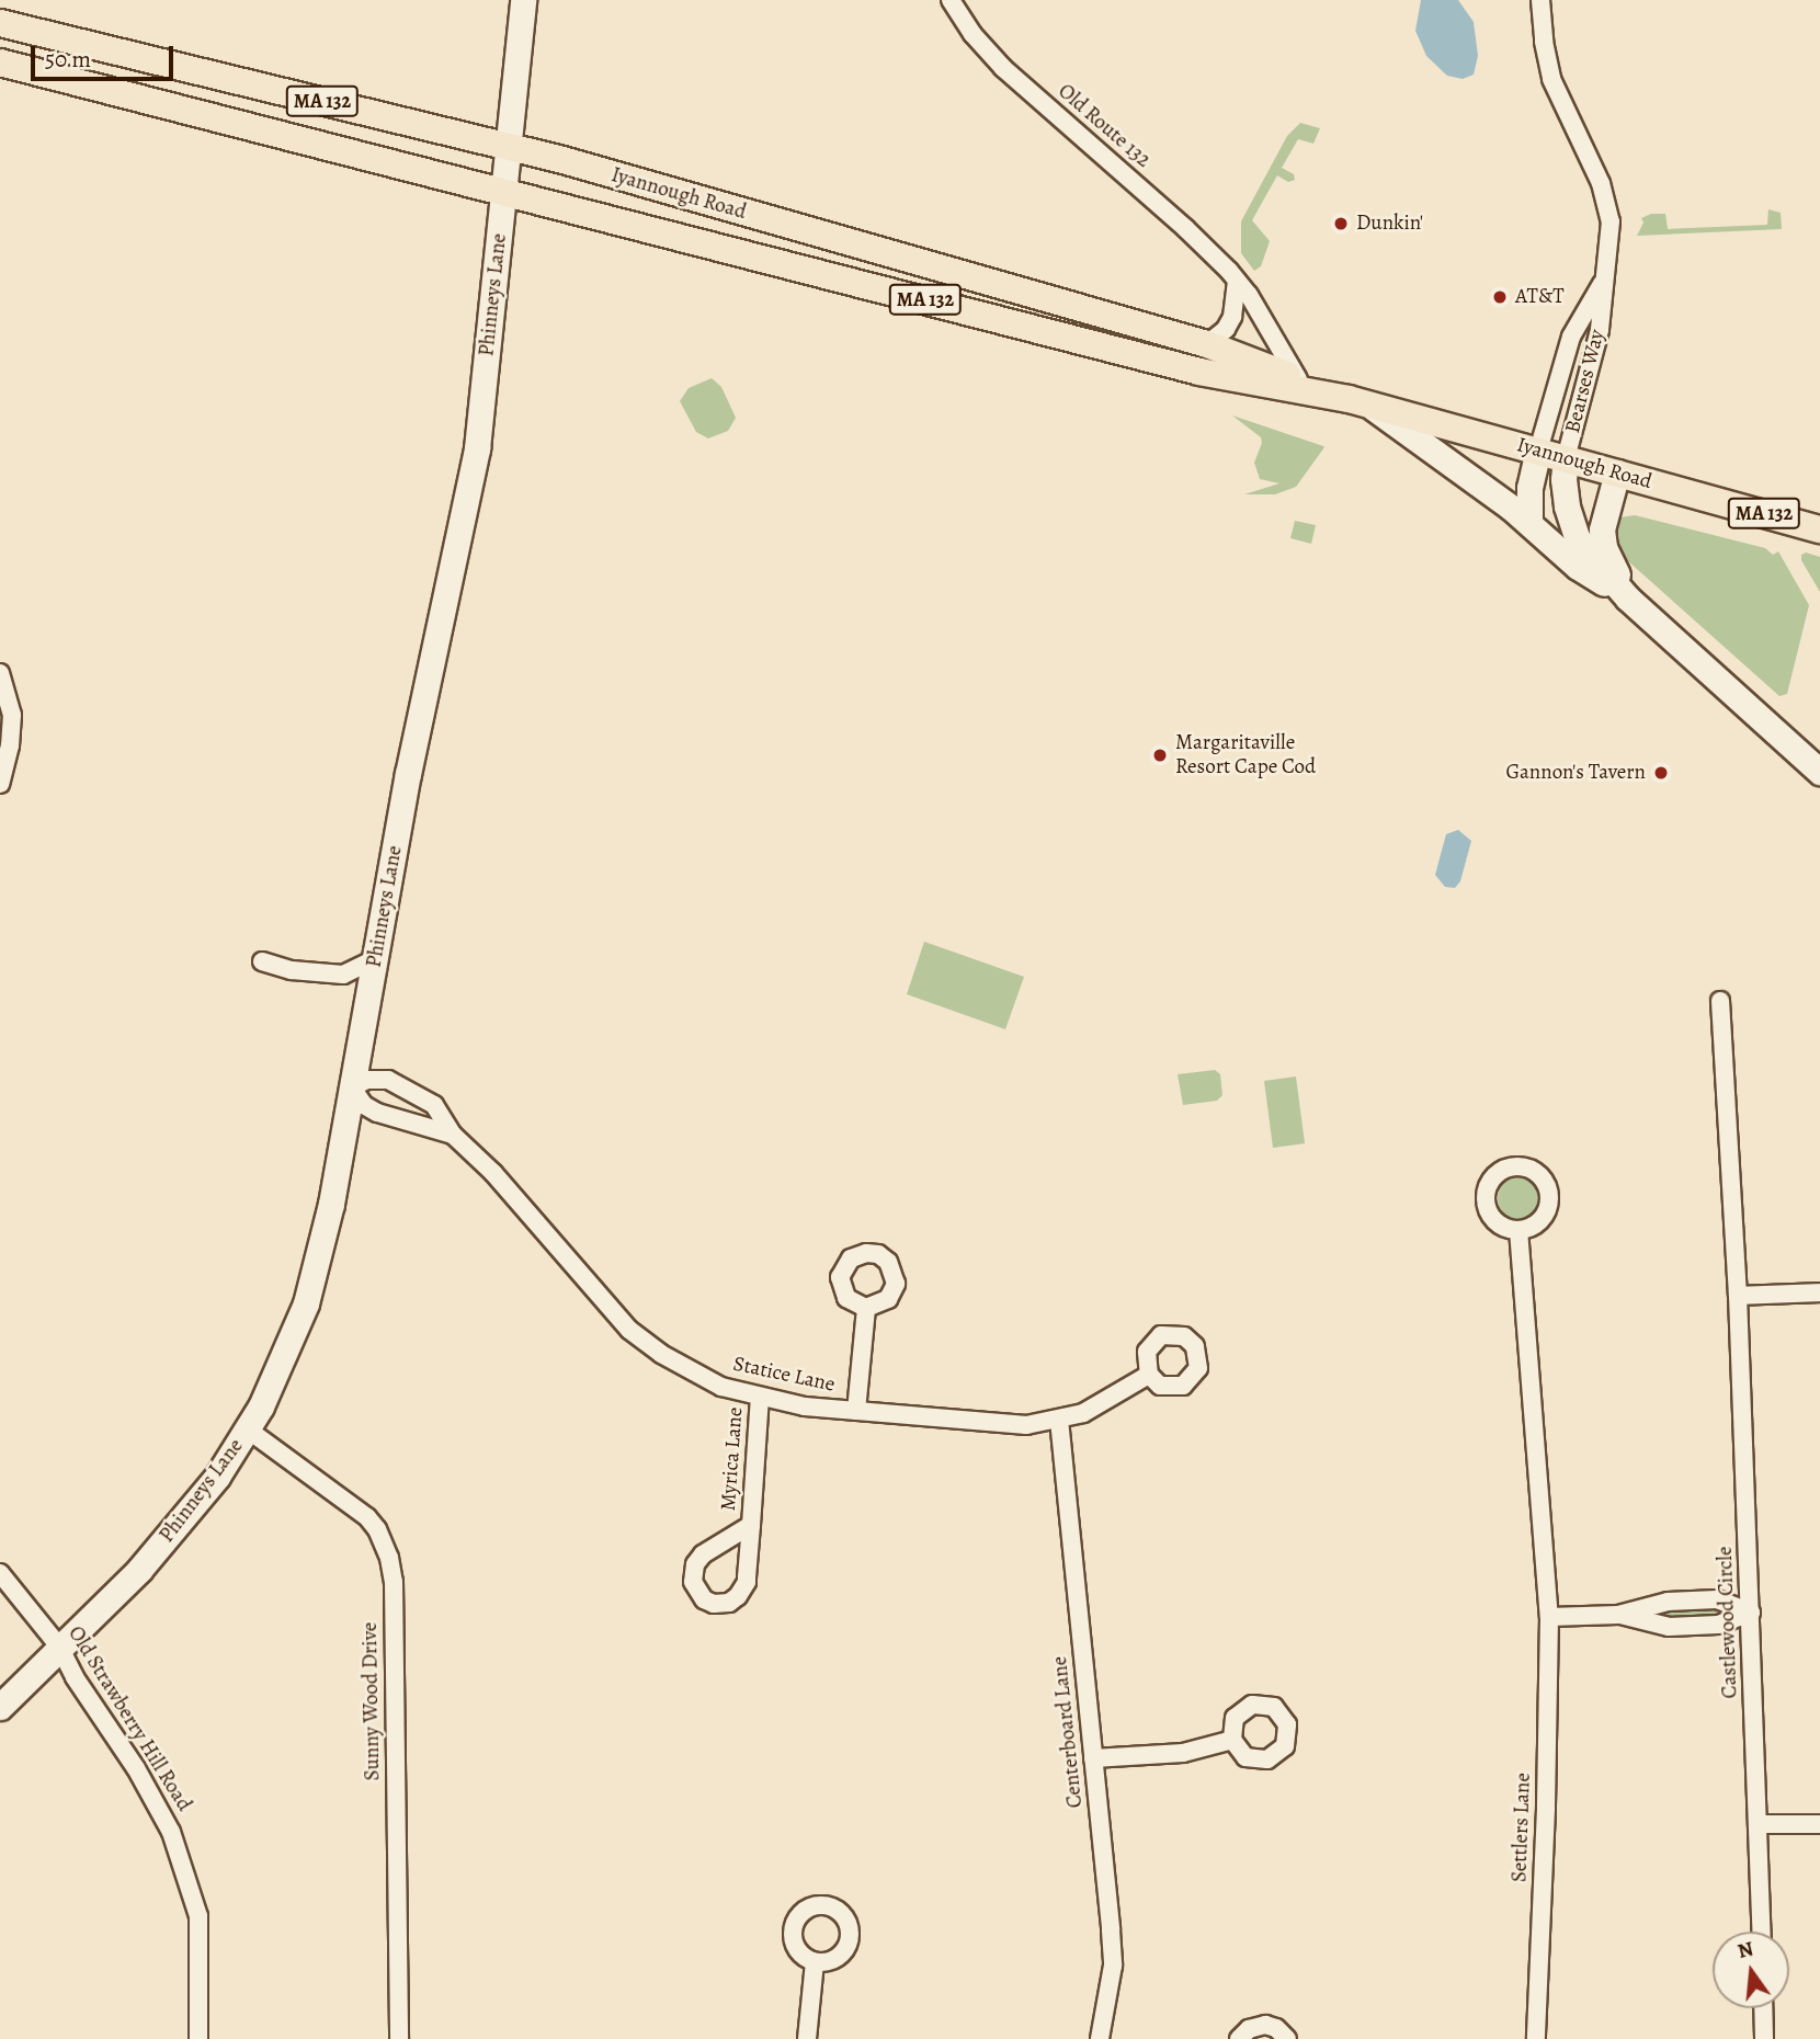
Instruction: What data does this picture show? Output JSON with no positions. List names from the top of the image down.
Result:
{
  "streets": {
    "main road": [
      "MA 132",
      "Iyannough Road",
      "Phinneys Lane",
      "Bearses Way"
    ],
    "street": [
      "Old Route 132",
      "Statice Lane",
      "Myrica Lane",
      "Castlewood Circle",
      "Sunny Wood Drive",
      "Old Strawberry Hill Road",
      "Centerboard Lane",
      "Settlers Lane"
    ]
  },
  "crossings": [
    ["Old Route 132", "Iyannough Road"],
    ["Iyannough Road", "Phinneys Lane"],
    ["Iyannough Road", "Bearses Way"],
    ["Phinneys Lane", "Statice Lane"],
    ["Phinneys Lane", "Sunny Wood Drive"],
    ["Phinneys Lane", "Old Strawberry Hill Road"],
    ["Statice Lane", "Myrica Lane"],
    ["Statice Lane", "Centerboard Lane"]
  ],
  "places": [
    "Dunkin'",
    "AT&T",
    "Margaritaville Resort Cape Cod",
    "Gannon's Tavern"
  ],
  "scale_bar": "50 m",
  "north": "top"
}
